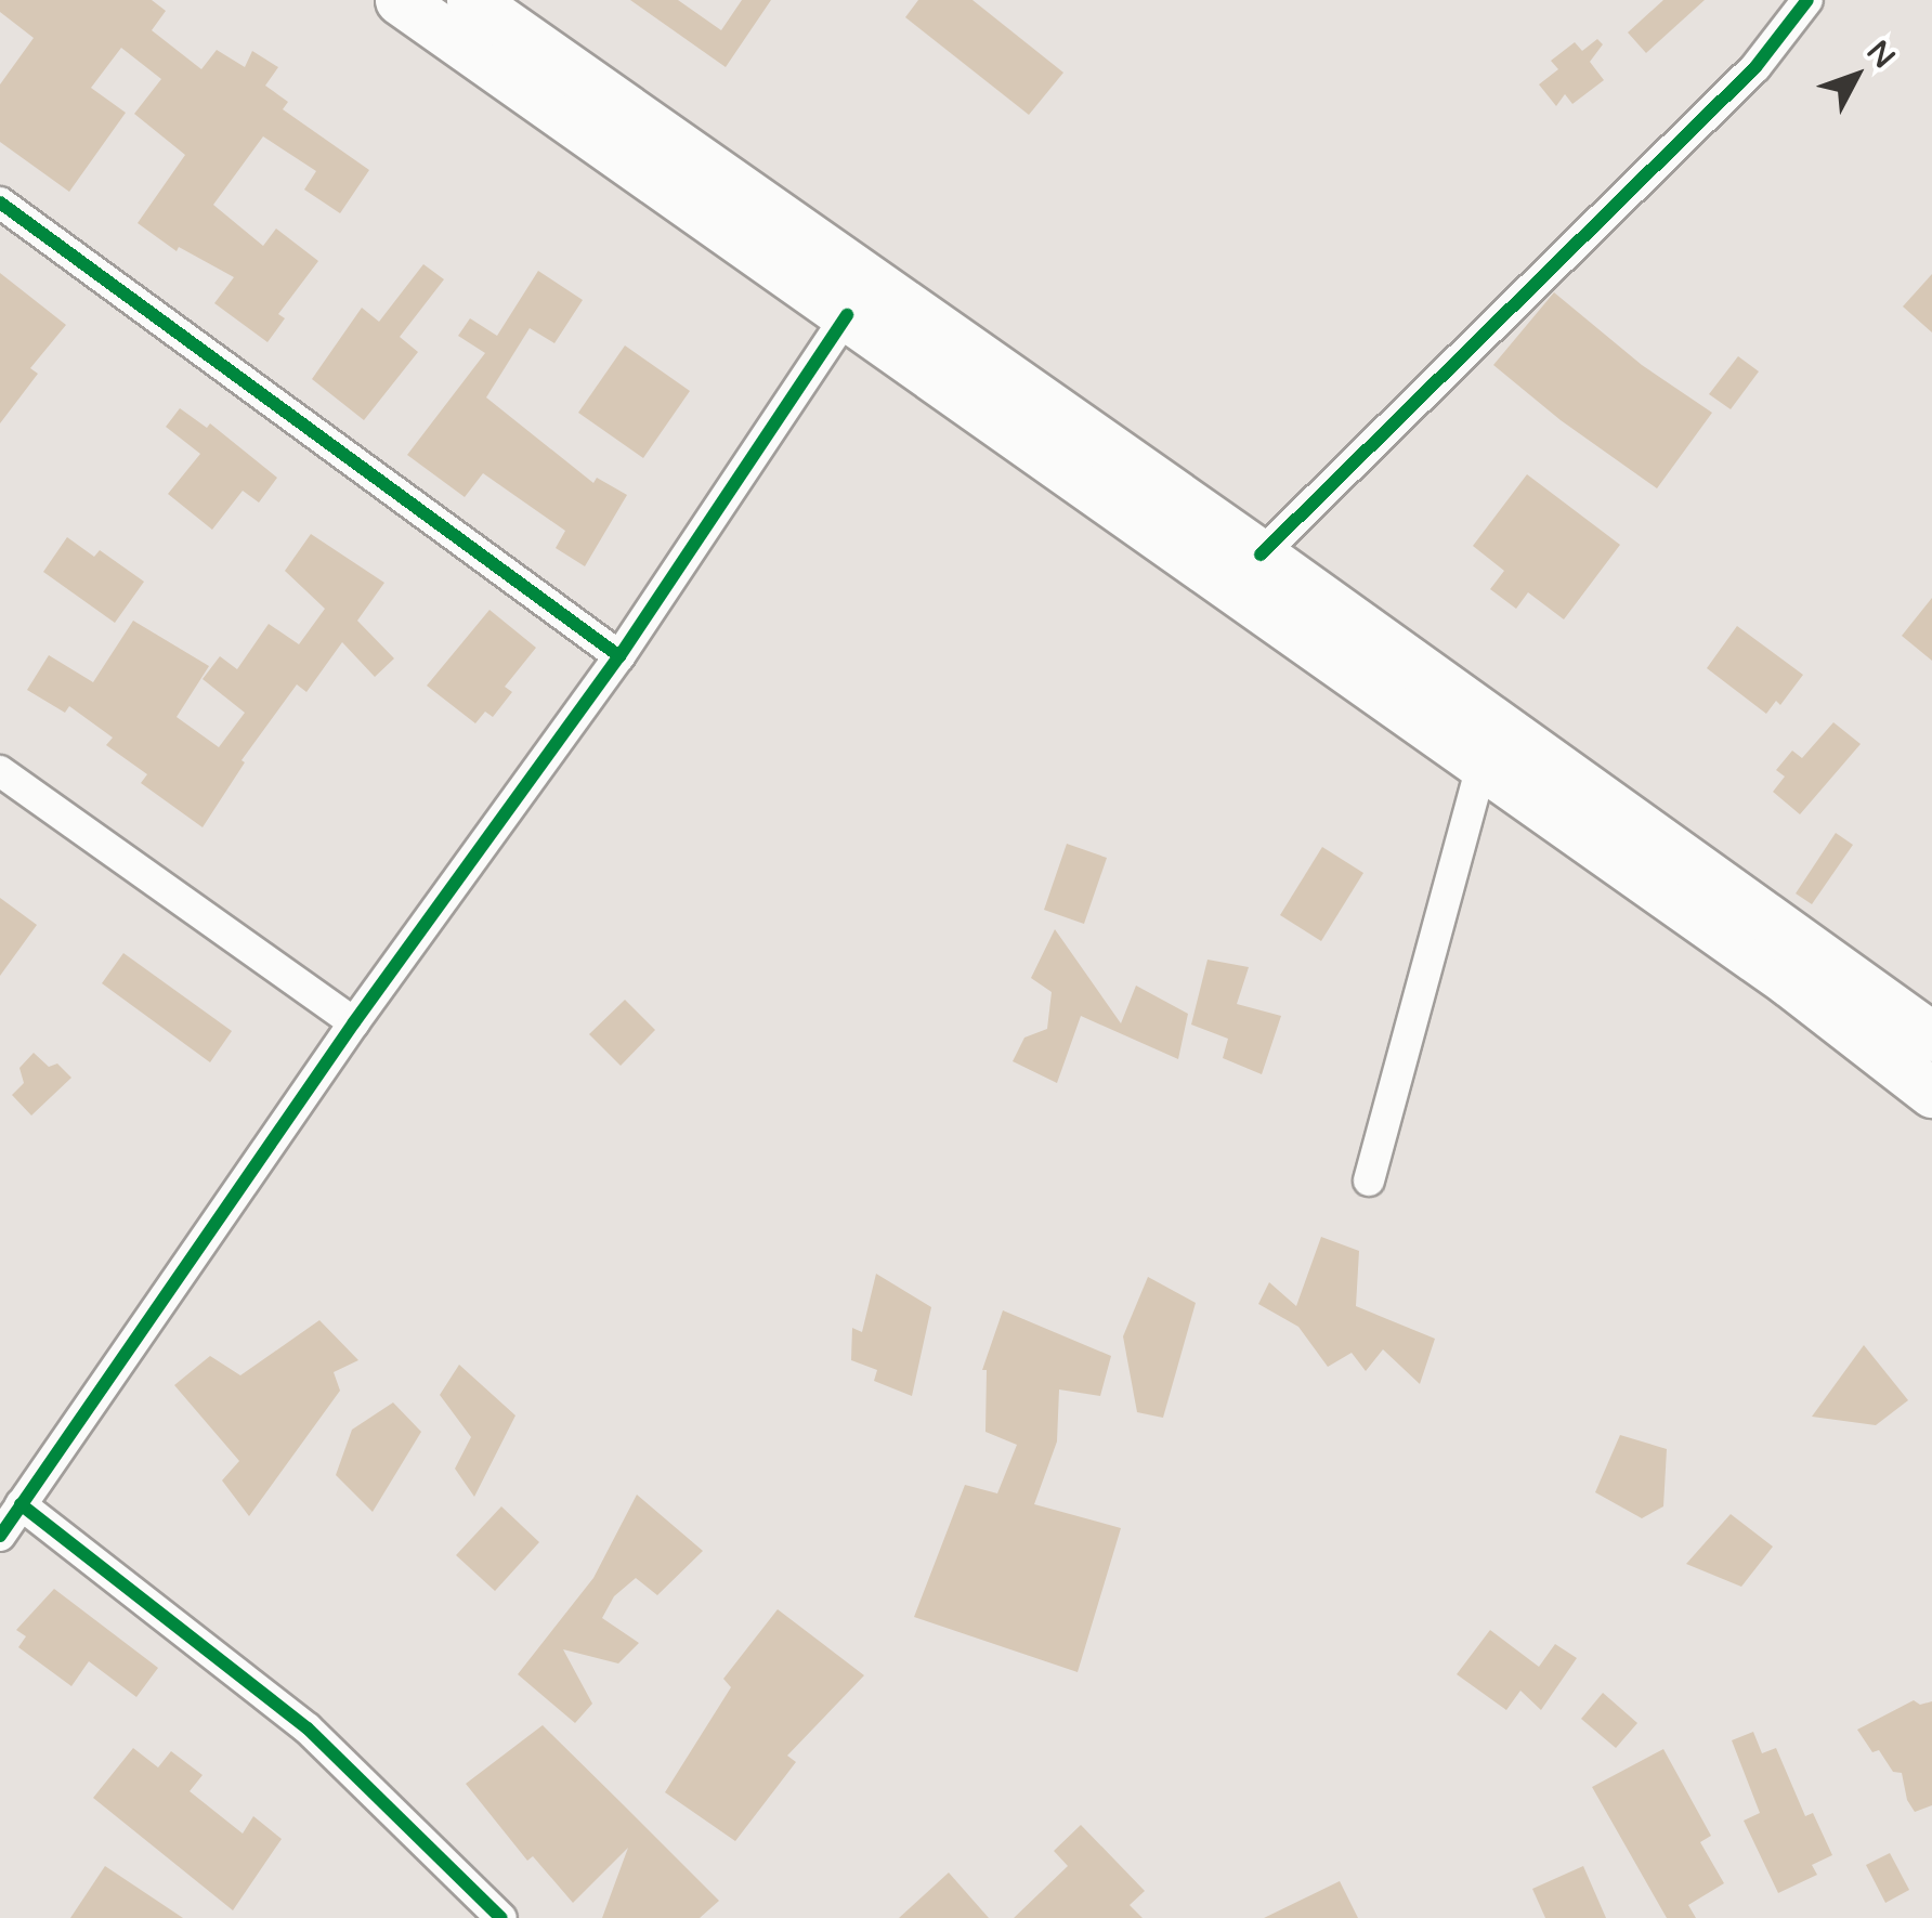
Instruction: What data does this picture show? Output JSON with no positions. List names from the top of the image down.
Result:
{
  "north": "top right"
}
